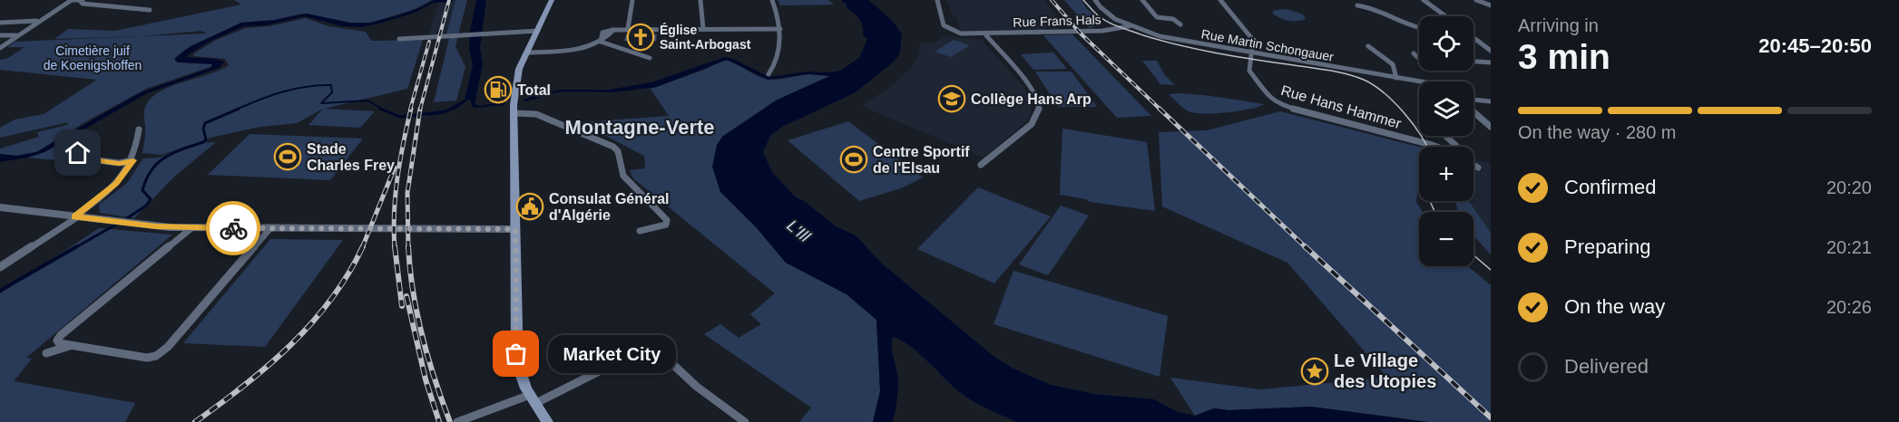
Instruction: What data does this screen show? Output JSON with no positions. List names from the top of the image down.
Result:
{
  "streets": {
    "street": ["Rue Frans Hals", "Rue Martin Schongauer", "Rue Hans Hammer"]
  },
  "crossings": [
    ["Rue Frans Hals", "Rue Martin Schongauer"],
    ["Rue Martin Schongauer", "Rue Hans Hammer"]
  ],
  "districts": ["Montagne-Verte"],
  "water": ["L'Ill"],
  "parks": ["Cimetière juif de Koenigshoffen"],
  "places": {
    "church": ["Église Saint-Arbogast"],
    "fuel station": ["Total"],
    "school or university": ["Collège Hans Arp"],
    "sports": ["Stade Charles Frey", "Centre Sportif de l'Elsau"],
    "public building": ["Consulat Général d'Algérie"],
    "other": ["Market City"],
    "place": ["Le Village des Utopies"]
  },
  "page": {
    "heading": ["3 min", "Arriving in", "20:45–20:50"],
    "map_buttons": ["+", "−"],
    "bar": "On the way · 280 m",
    "list": [
      ["Confirmed", "20:20"],
      ["Preparing", "20:21"],
      ["On the way", "20:26"],
      "Delivered"
    ],
    "bubble": "Market City"
  }
}
